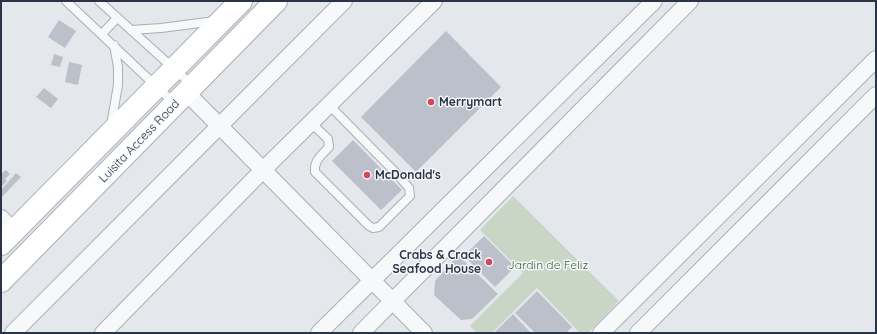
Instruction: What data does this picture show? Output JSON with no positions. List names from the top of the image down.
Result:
{
  "streets": {
    "main road": ["Luisita Access Road"]
  },
  "parks": ["Jardin de Feliz"],
  "places": ["Merrymart", "McDonald's", "Crabs & Crack Seafood House"]
}
